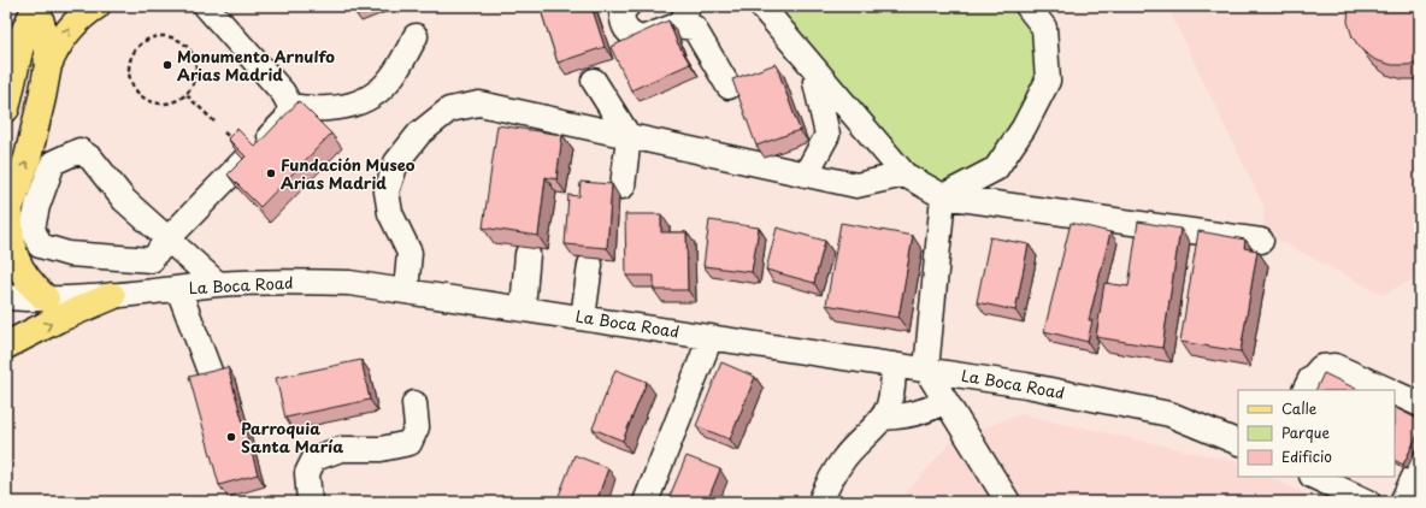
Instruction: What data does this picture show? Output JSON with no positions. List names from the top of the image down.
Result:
{
  "streets": {
    "street": ["La Boca Road"]
  },
  "places": ["Monumento Arnulfo Arias Madrid", "Fundación Museo Arias Madrid", "Parroquia Santa María"],
  "legend": ["Calle", "Parque", "Edificio"]
}
